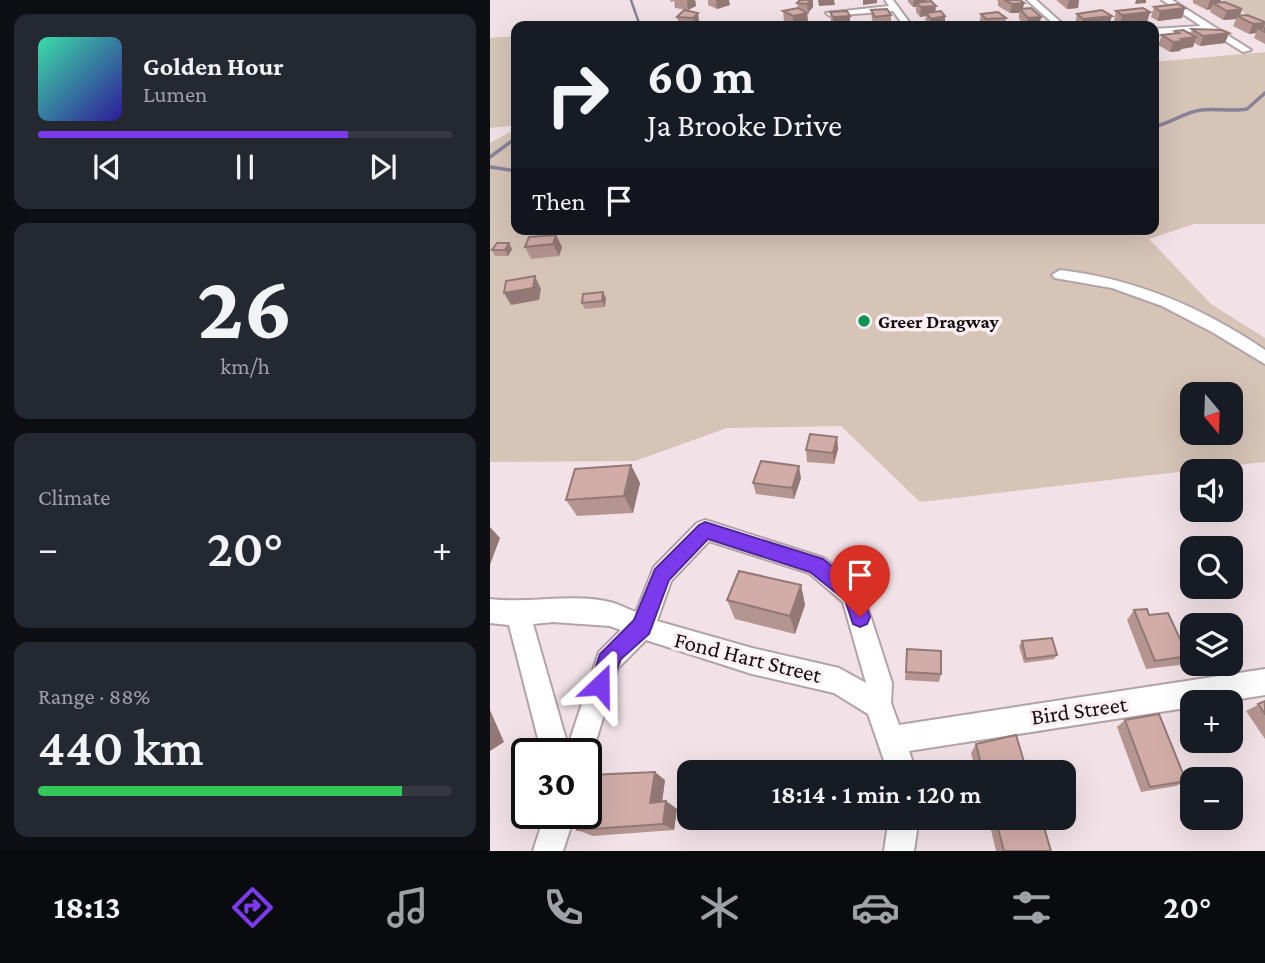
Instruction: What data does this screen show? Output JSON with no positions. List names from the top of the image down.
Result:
{
  "streets": {
    "street": ["Fond Hart Street", "Bird Street"]
  },
  "places": ["Greer Dragway"],
  "north": "bottom",
  "page": {
    "turn": ["60 m", "Ja Brooke Drive"],
    "song": ["Golden Hour", "Lumen"],
    "then": "Then",
    "tile": [
      ["26", "km/h"],
      "Climate",
      ["Range · 88%", "440 km"]
    ],
    "map_buttons": ["+", "−"],
    "heat": ["−", "20°", "+"],
    "limit": "30",
    "trip": "18:14 · 1 min · 120 m",
    "tabs": ["18:13", "20°"]
  }
}
